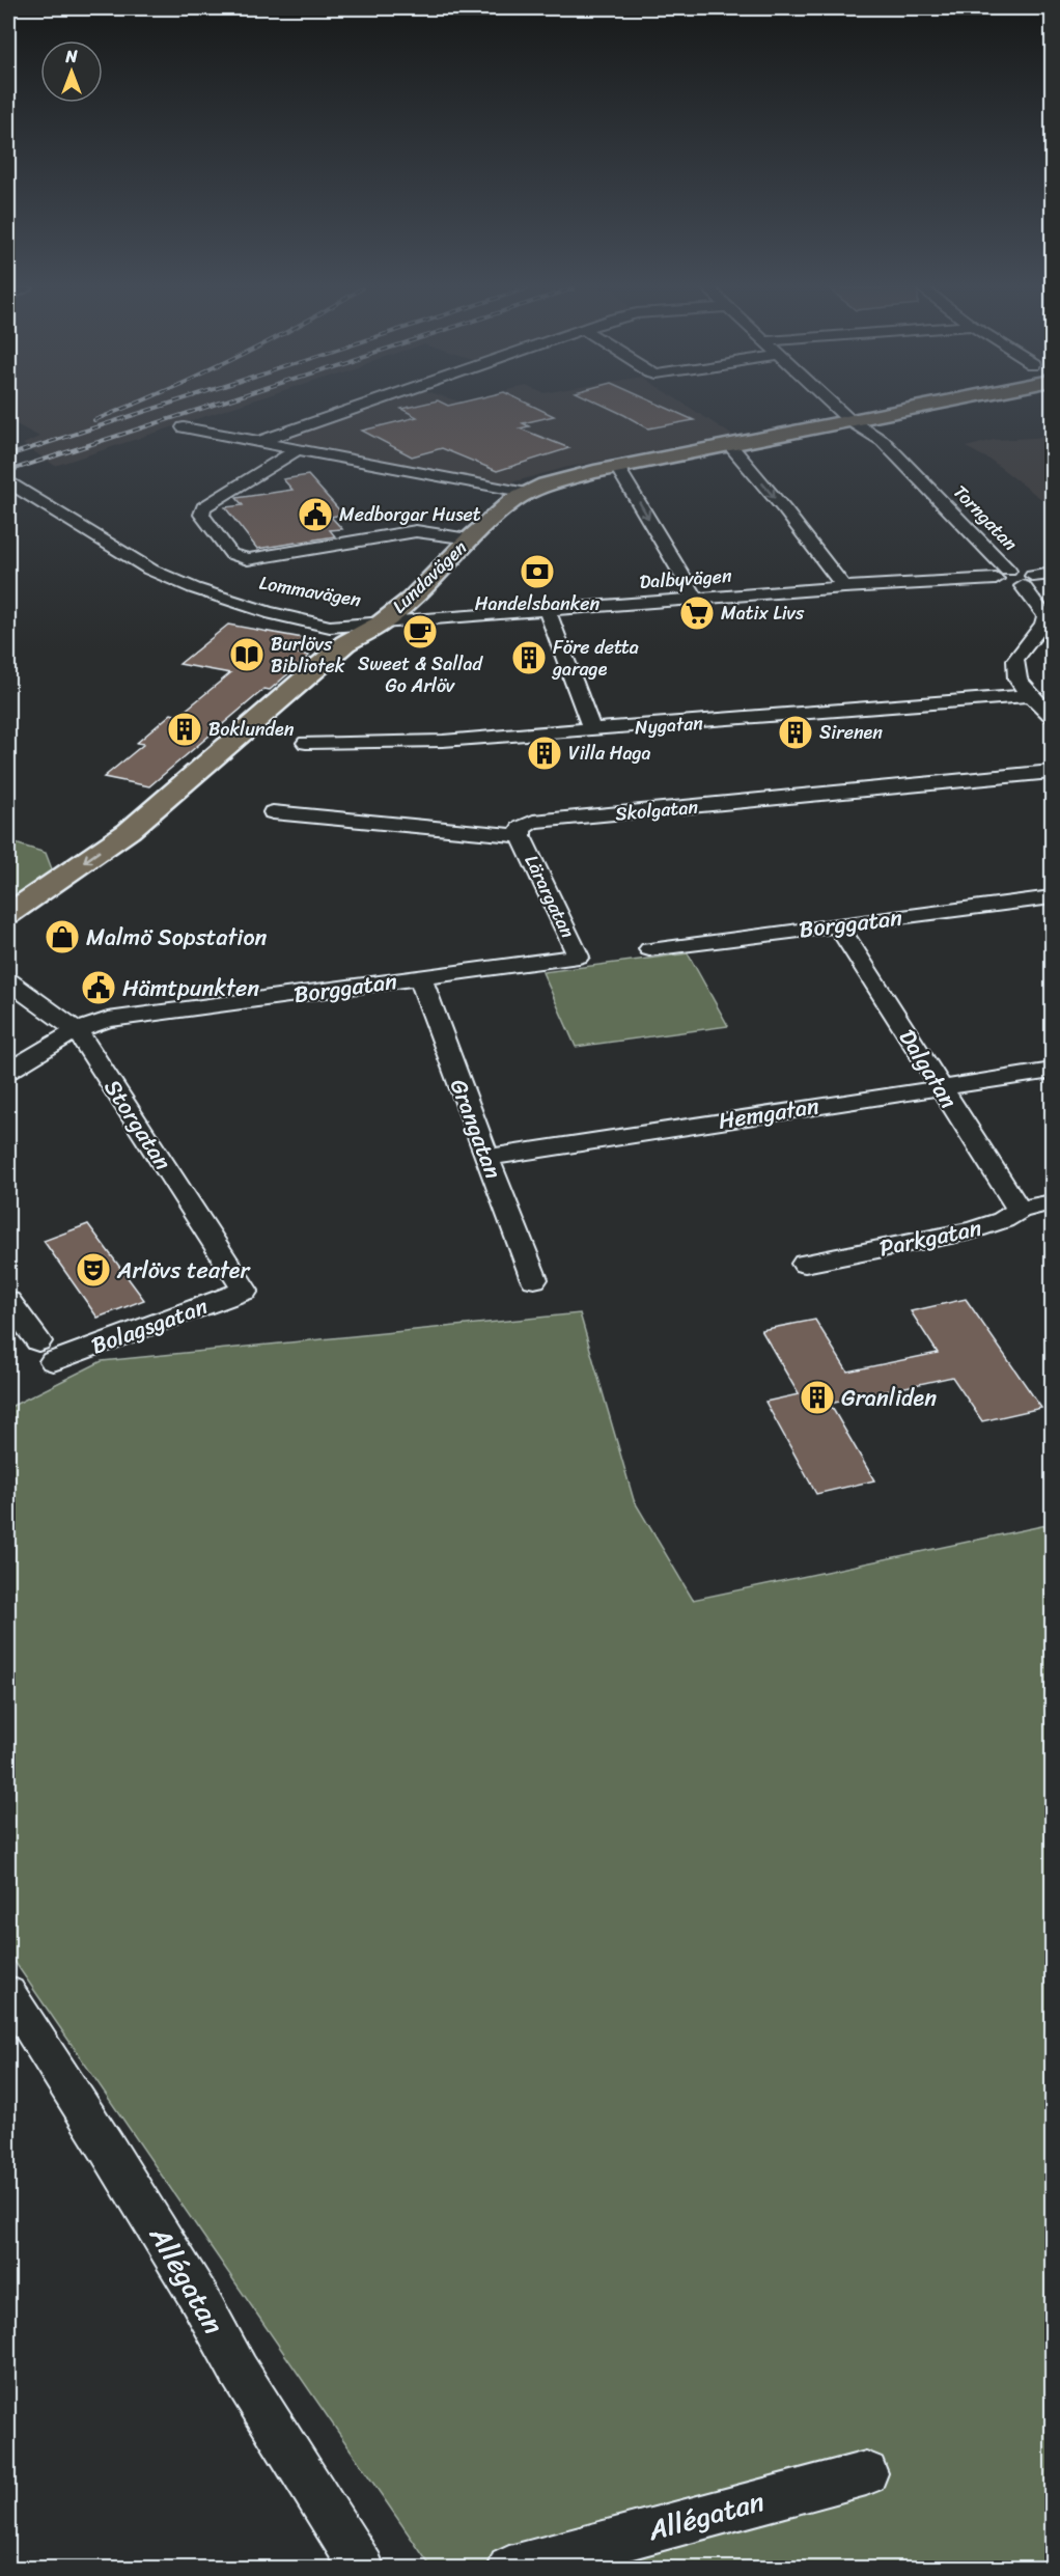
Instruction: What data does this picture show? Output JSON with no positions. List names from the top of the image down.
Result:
{
  "streets": {
    "main road": ["Lundavägen"],
    "street": [
      "Torngatan",
      "Dalbyvägen",
      "Lommavägen",
      "Nygatan",
      "Skolgatan",
      "Lärargatan",
      "Borggatan",
      "Dalgatan",
      "Hemgatan",
      "Storgatan",
      "Grangatan",
      "Parkgatan",
      "Bolagsgatan",
      "Allégatan"
    ]
  },
  "crossings": [
    ["Torngatan", "Lundavägen"],
    ["Torngatan", "Dalbyvägen"],
    ["Lundavägen", "Dalbyvägen"],
    ["Lundavägen", "Lommavägen"],
    ["Dalbyvägen", "Lommavägen"],
    ["Skolgatan", "Lärargatan"],
    ["Lärargatan", "Borggatan"],
    ["Borggatan", "Dalgatan"],
    ["Borggatan", "Storgatan"],
    ["Borggatan", "Grangatan"],
    ["Dalgatan", "Hemgatan"],
    ["Dalgatan", "Parkgatan"],
    ["Hemgatan", "Grangatan"],
    ["Storgatan", "Bolagsgatan"]
  ],
  "places": {
    "public building": ["Medborgar Huset", "Hämtpunkten"],
    "bank": ["Handelsbanken"],
    "supermarket": ["Matix Livs"],
    "cafe": ["Sweet & Sallad Go Arlöv"],
    "library": ["Burlövs Bibliotek"],
    "building": [
      "Före detta garage",
      "Boklunden",
      "Sirenen",
      "Villa Haga",
      "Granliden"
    ],
    "shop": ["Malmö Sopstation"],
    "theatre": ["Arlövs teater"]
  },
  "north": "top"
}
